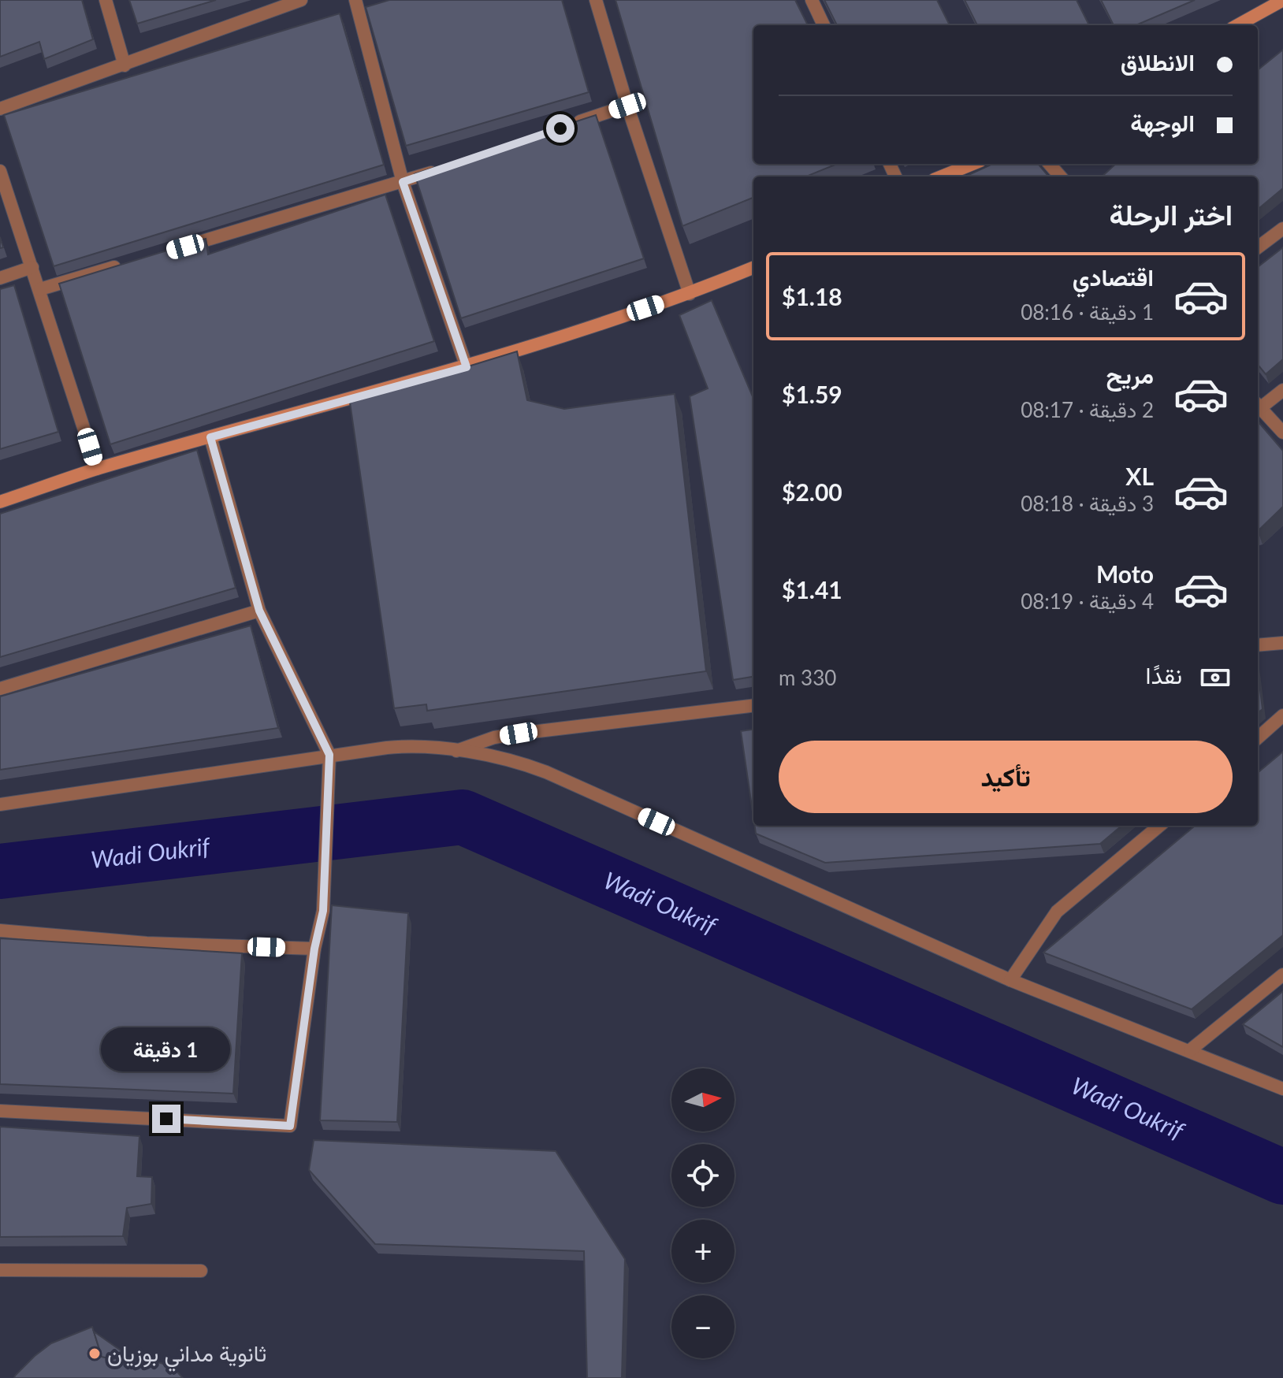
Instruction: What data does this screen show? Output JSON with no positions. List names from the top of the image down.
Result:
{
  "water": ["Wadi Oukrif"],
  "places": ["ثانوية مداني بوزيان"],
  "north": "right",
  "page": {
    "banner": ["الانطلاق", "الوجهة"],
    "heading": "اختر الرحلة",
    "list": [
      {
        "name": "اقتصادي",
        "note": "1 دقيقة · 08:16",
        "value": "$1.18"
      },
      {
        "name": "مريح",
        "note": "2 دقيقة · 08:17",
        "value": "$1.59"
      },
      {
        "name": "XL",
        "note": "3 دقيقة · 08:18",
        "value": "$2.00"
      },
      {
        "name": "Moto",
        "note": "4 دقيقة · 08:19",
        "value": "$1.41"
      }
    ],
    "pay": ["نقدًا", "330 m"],
    "buttons": "تأكيد",
    "bubble": "1 دقيقة",
    "map_buttons": ["+", "−"]
  }
}
